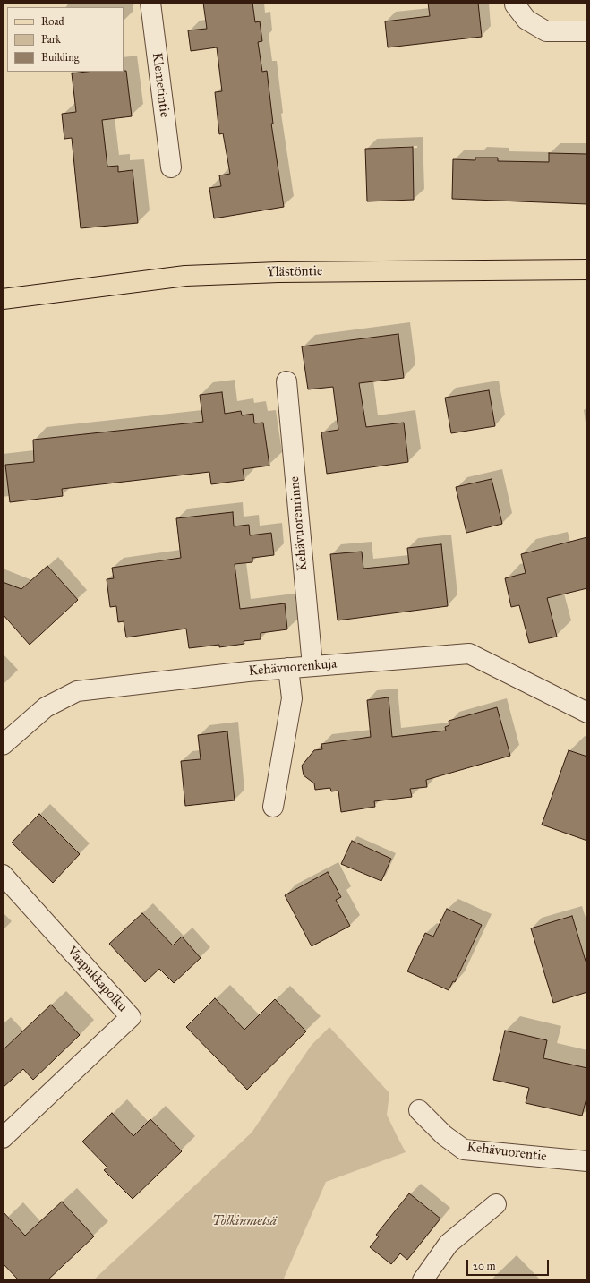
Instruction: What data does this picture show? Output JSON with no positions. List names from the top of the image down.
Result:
{
  "streets": {
    "main road": ["Ylästöntie"],
    "street": [
      "Klemetintie",
      "Kehävuorenrinne",
      "Kehävuorenkuja",
      "Vaapukkapolku",
      "Kehävuorentie"
    ]
  },
  "crossings": [
    ["Kehävuorenrinne", "Kehävuorenkuja"]
  ],
  "parks": ["Tolkinmetsä"],
  "legend": ["Road", "Park", "Building"],
  "scale_bar": "20 m"
}
